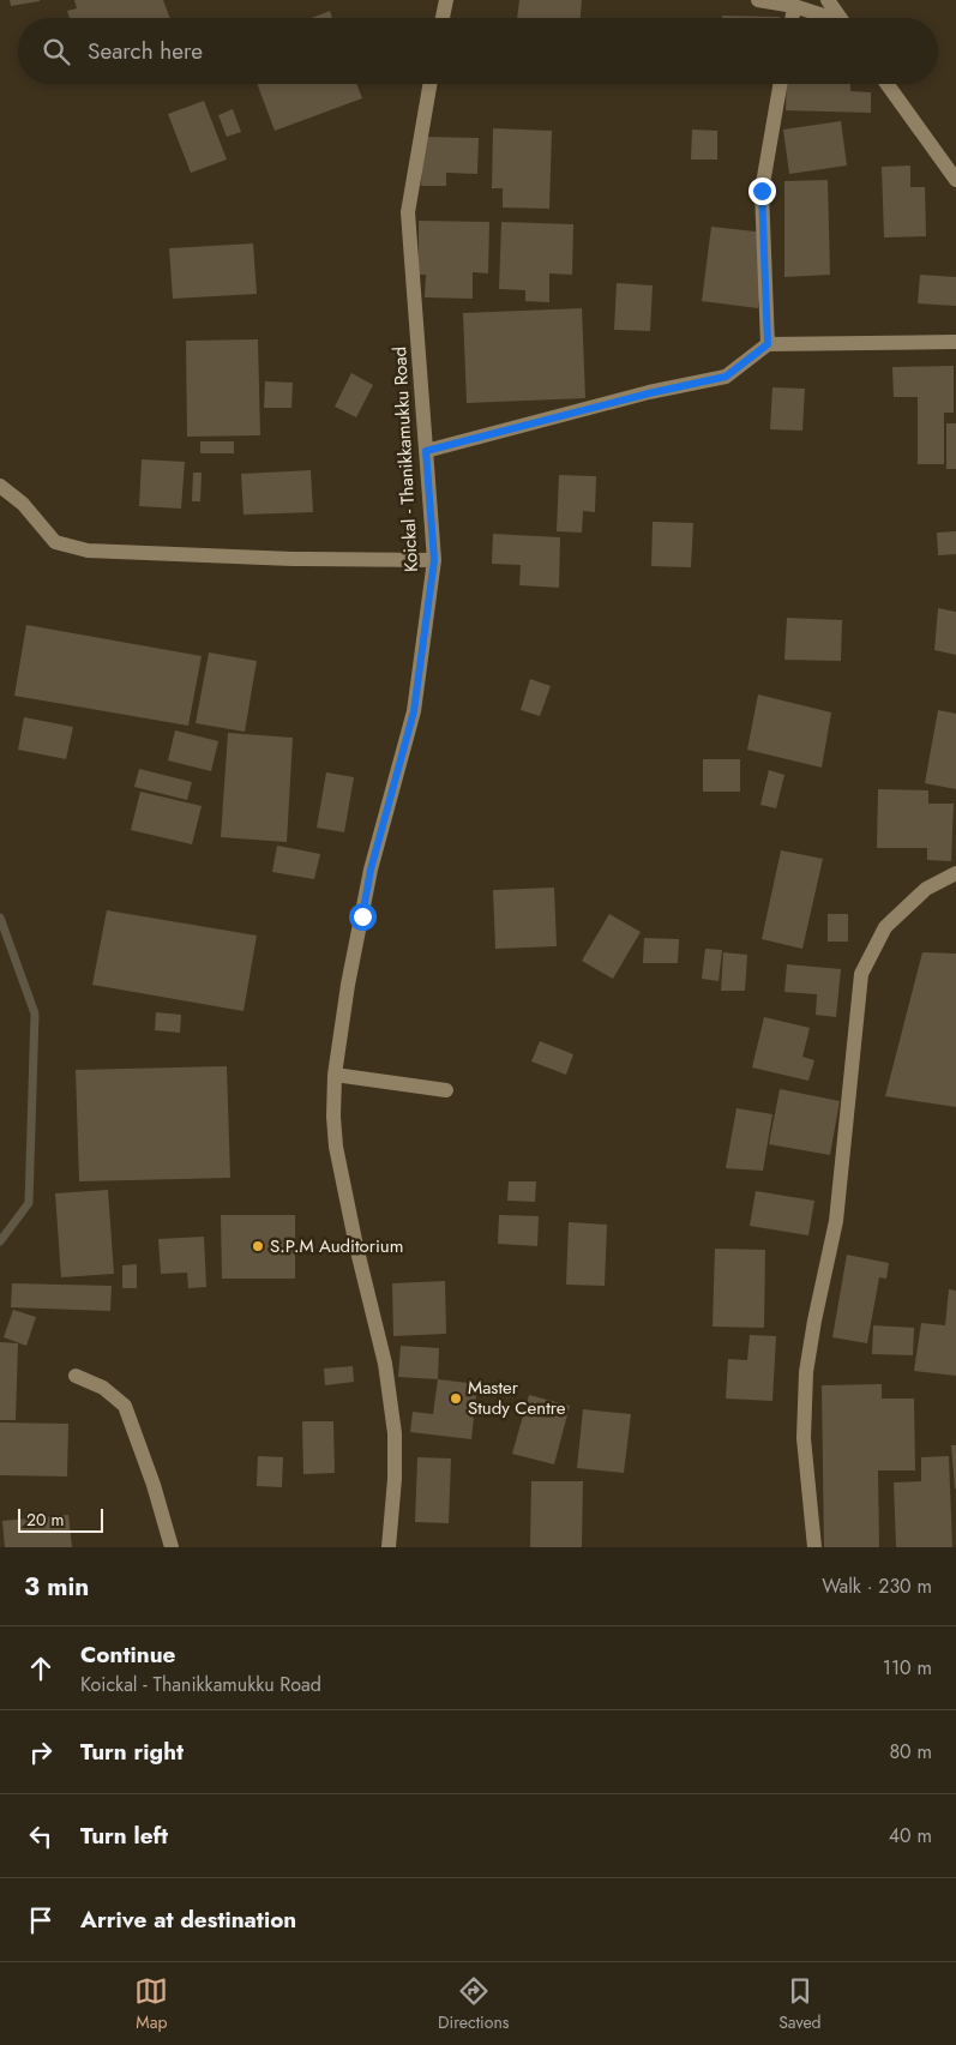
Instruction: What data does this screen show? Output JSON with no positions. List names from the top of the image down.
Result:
{
  "streets": {
    "street": ["Koickal - Thanikkamukku Road"]
  },
  "places": ["S.P.M Auditorium", "Master Study Centre"],
  "scale_bar": "20 m",
  "page": {
    "search": "Search here",
    "scale": "20 m",
    "heading": ["3 min", "Walk · 230 m"],
    "list": [
      ["Continue", "Koickal - Thanikkamukku Road", "110 m"],
      ["Turn right", "80 m"],
      ["Turn left", "40 m"],
      "Arrive at destination"
    ],
    "nav": ["Map", "Directions", "Saved"]
  }
}
